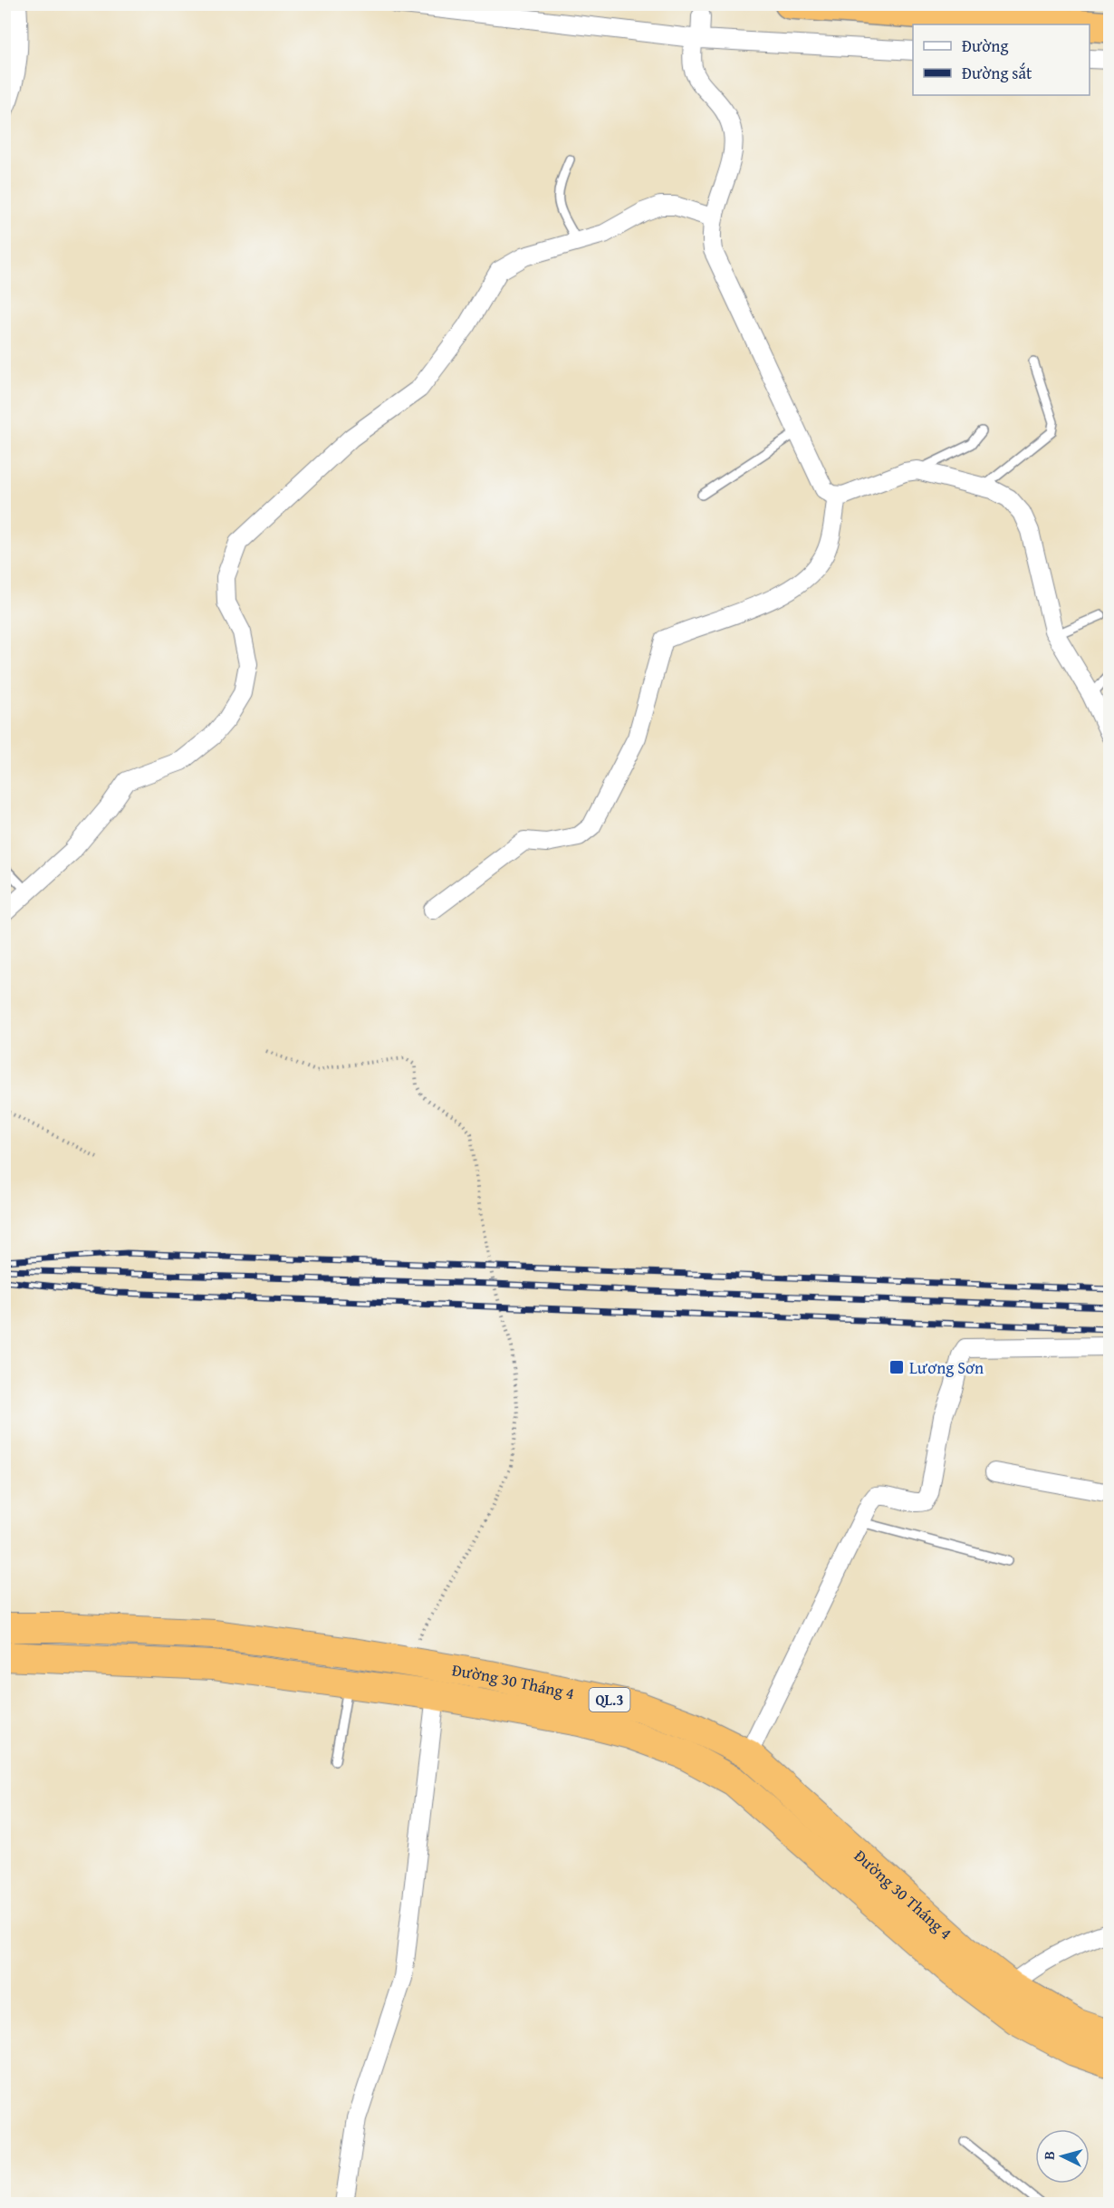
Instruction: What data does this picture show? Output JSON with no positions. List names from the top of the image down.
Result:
{
  "streets": {
    "highway": ["Đường 30 Tháng 4", "QL.3"]
  },
  "places": {
    "transit": ["Lương Sơn"]
  },
  "legend": ["Đường", "Đường sắt"],
  "north": "left"
}
